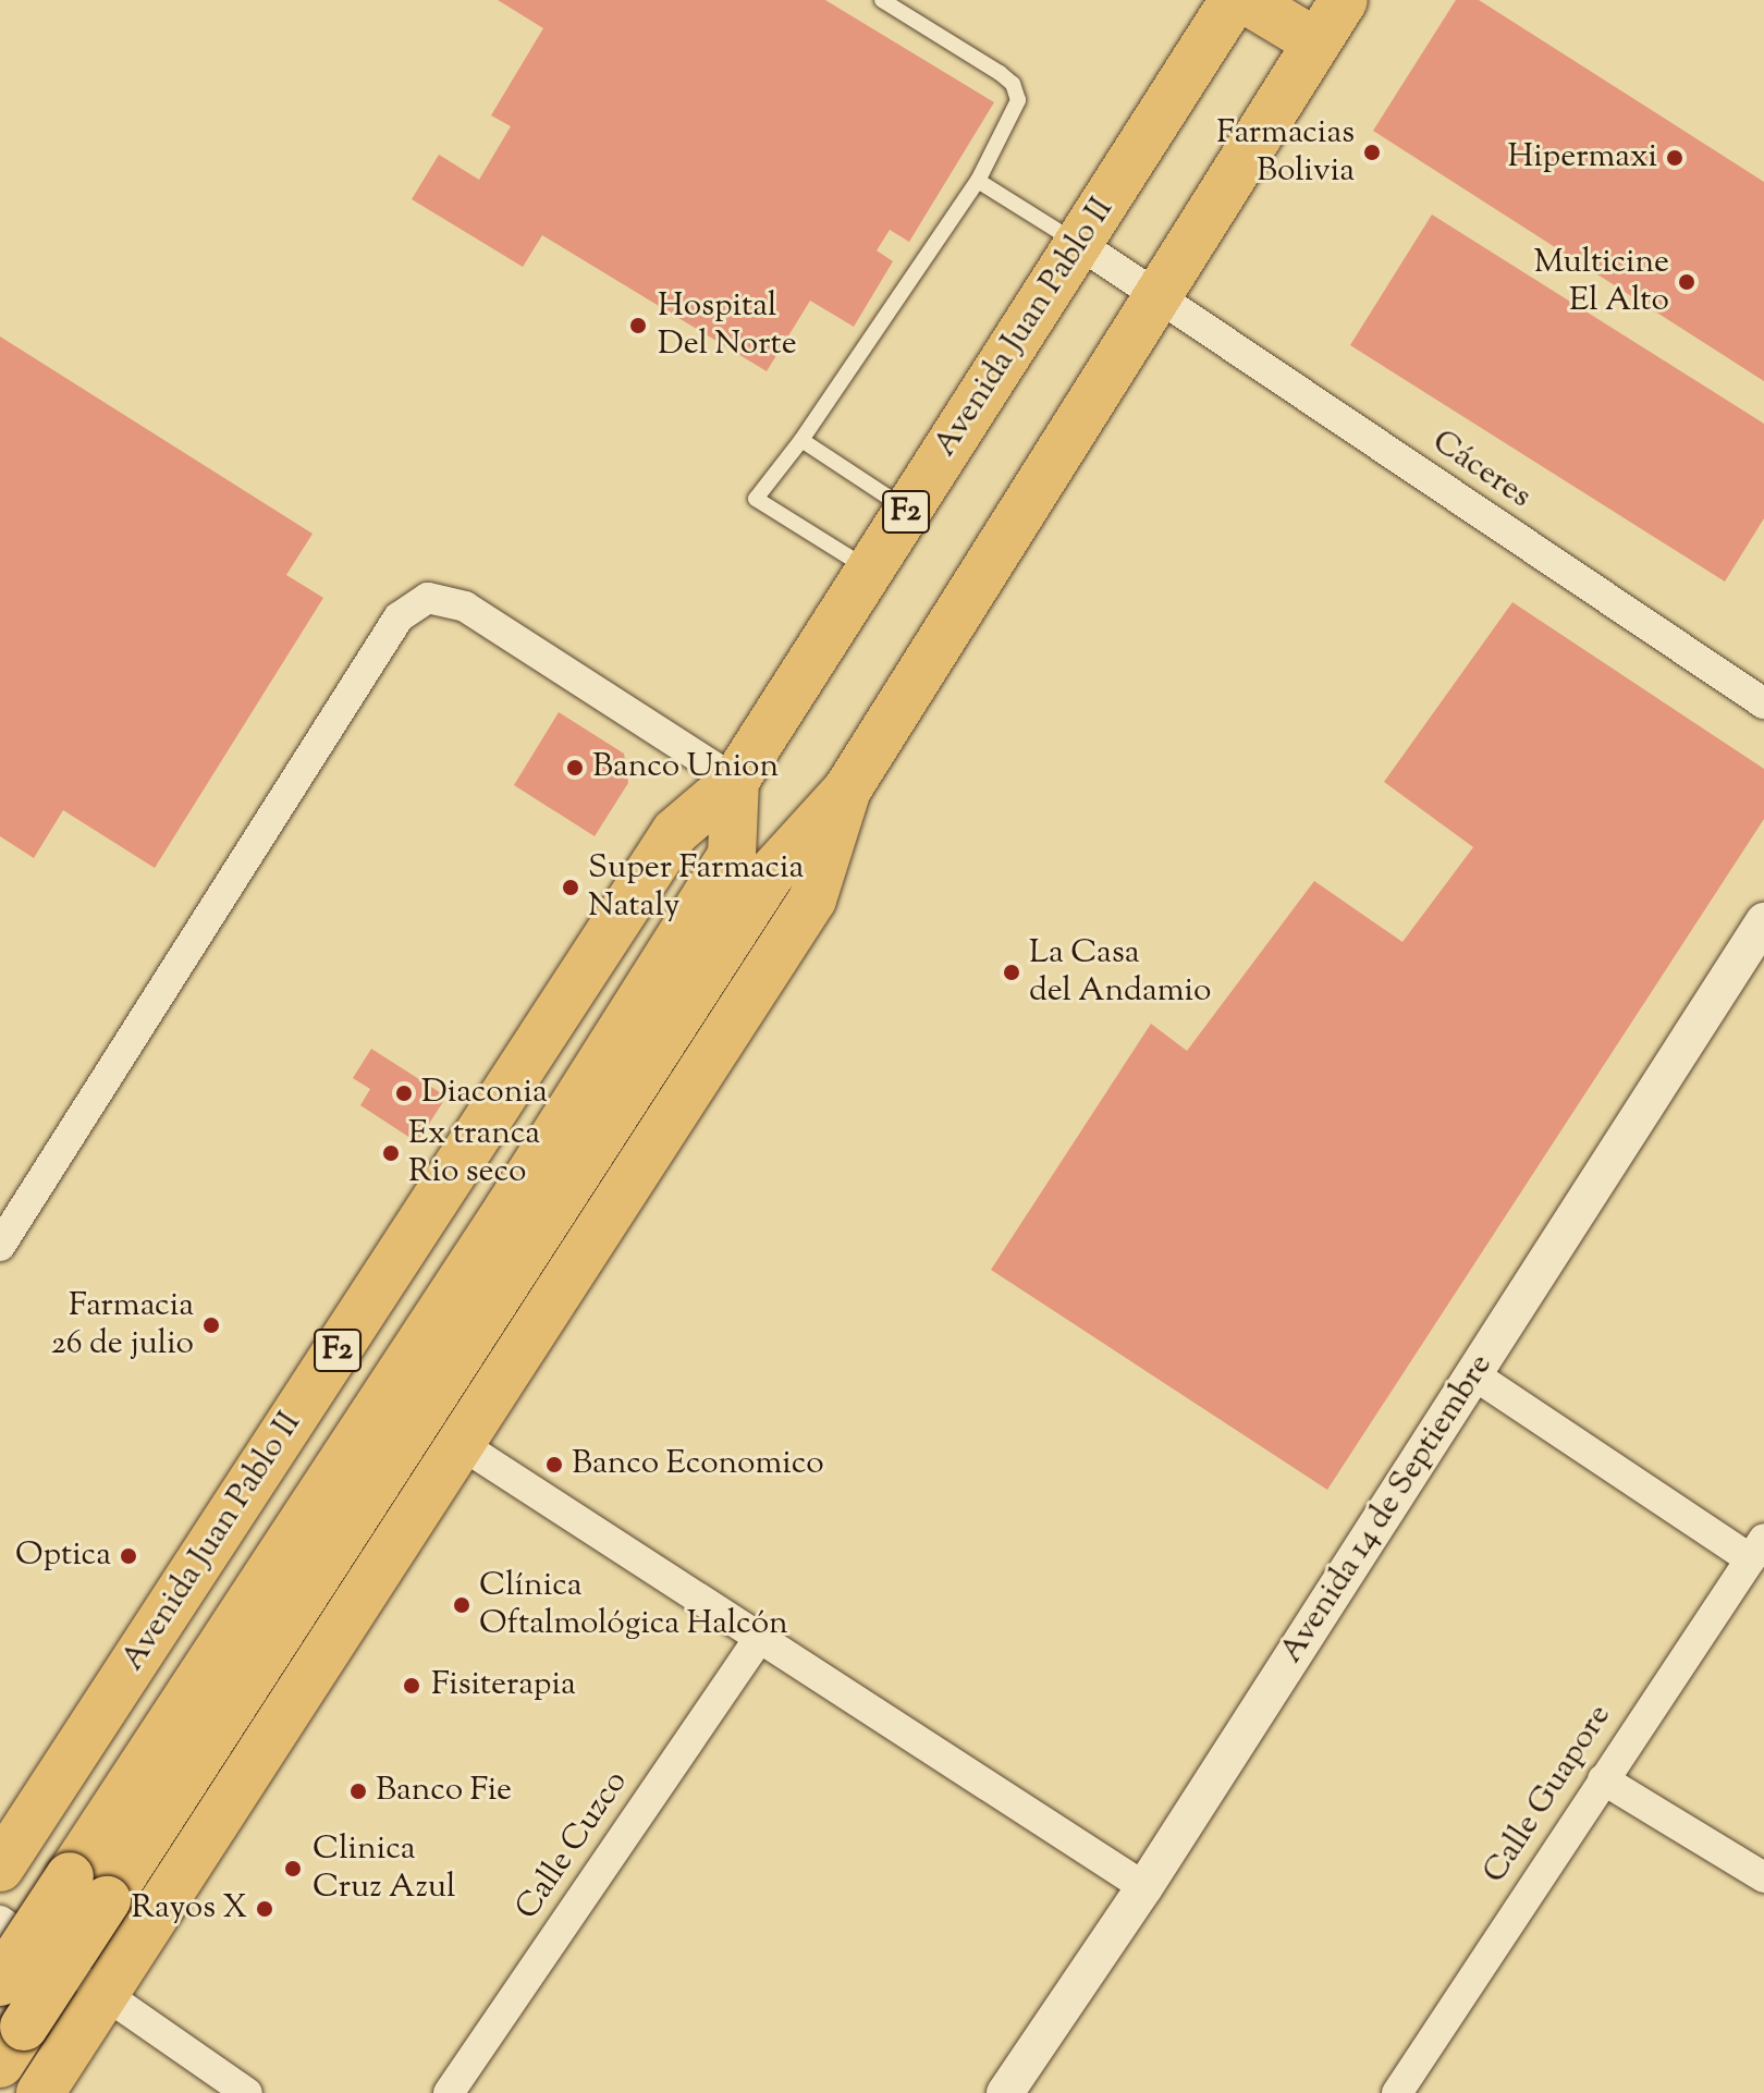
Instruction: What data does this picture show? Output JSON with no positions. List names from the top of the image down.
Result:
{
  "streets": {
    "main road": ["Avenida Juan Pablo II", "F2"],
    "street": [
      "Cáceres",
      "Avenida 14 de Septiembre",
      "Calle Guapore",
      "Calle Cuzco"
    ]
  },
  "crossings": [
    ["Avenida Juan Pablo II", "Cáceres"],
    ["Avenida Juan Pablo II", "F2"],
    ["Cáceres", "F2"]
  ],
  "places": [
    "Farmacias Bolivia",
    "Hipermaxi",
    "Multicine El Alto",
    "Hospital Del Norte",
    "Banco Union",
    "Super Farmacia Nataly",
    "La Casa del Andamio",
    "Diaconia",
    "Ex tranca Rio seco",
    "Farmacia 26 de julio",
    "Banco Economico",
    "Optica",
    "Clínica Oftalmológica Halcón",
    "Fisiterapia",
    "Banco Fie",
    "Clinica Cruz Azul",
    "Rayos X"
  ]
}
